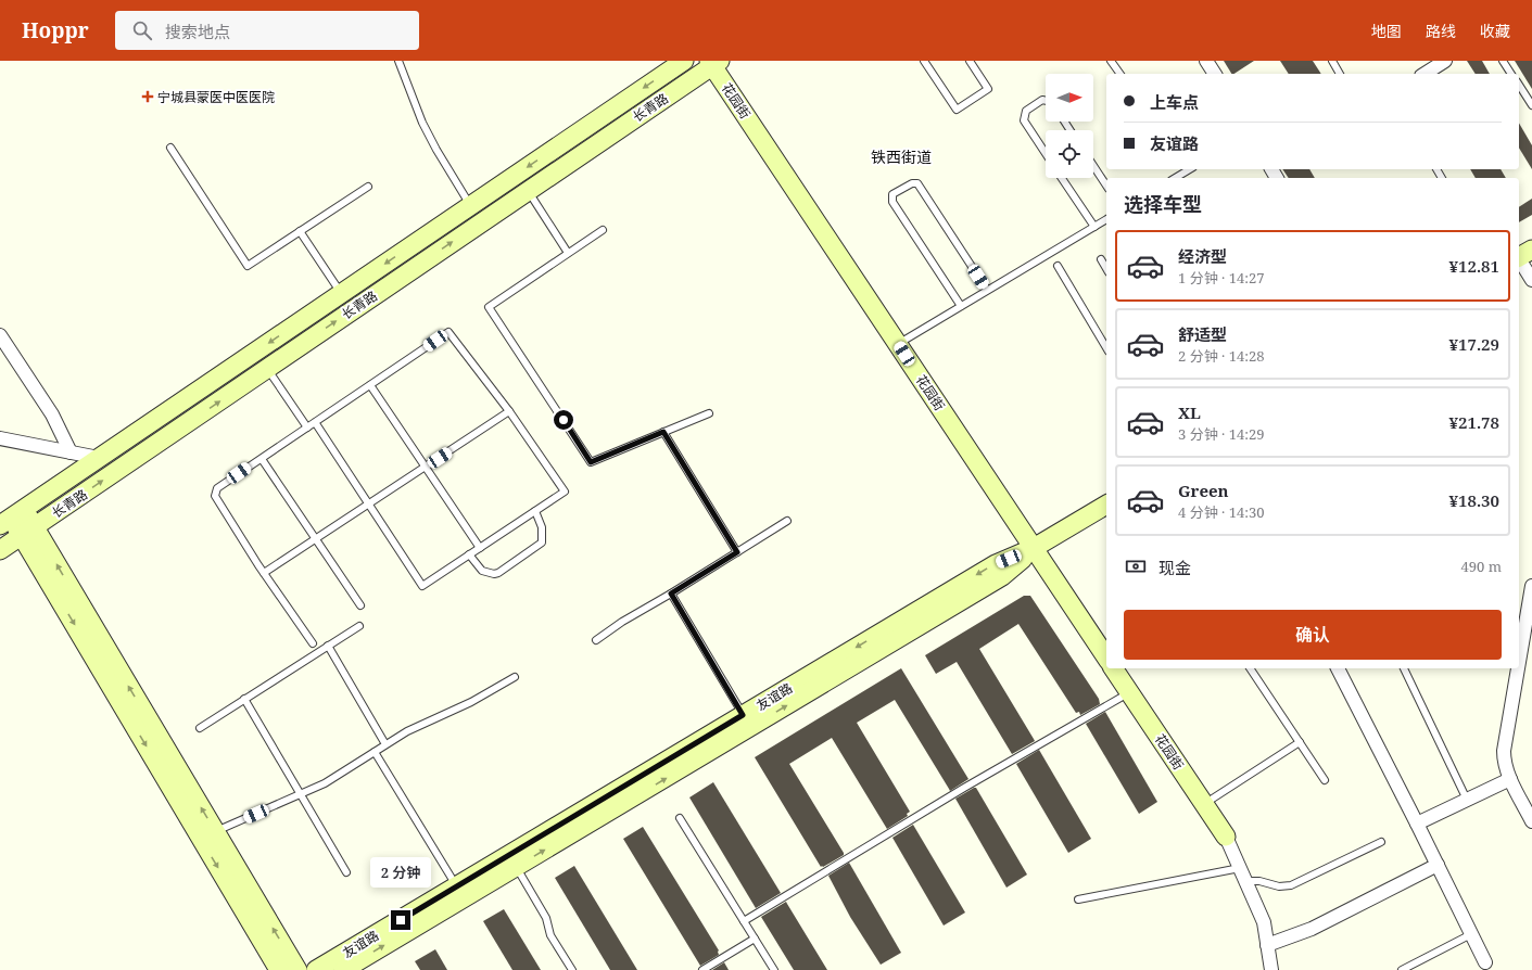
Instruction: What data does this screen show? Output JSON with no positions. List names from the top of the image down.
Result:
{
  "streets": {
    "street": ["花园街", "长青路", "友谊路"]
  },
  "crossings": [
    ["花园街", "长青路"],
    ["花园街", "友谊路"]
  ],
  "districts": ["铁西街道"],
  "places": {
    "health": ["宁城县蒙医中医医院"]
  },
  "north": "right",
  "page": {
    "header": "Hoppr",
    "search": "搜索地点",
    "nav": ["地图", "路线", "收藏"],
    "banner": ["上车点", "友谊路"],
    "heading": "选择车型",
    "list": [
      {
        "name": "经济型",
        "note": "1 分钟 · 14:27",
        "value": "¥12.81"
      },
      {
        "name": "舒适型",
        "note": "2 分钟 · 14:28",
        "value": "¥17.29"
      },
      {
        "name": "XL",
        "note": "3 分钟 · 14:29",
        "value": "¥21.78"
      },
      {
        "name": "Green",
        "note": "4 分钟 · 14:30",
        "value": "¥18.30"
      }
    ],
    "pay": ["现金", "490 m"],
    "buttons": "确认",
    "bubble": "2 分钟"
  }
}
